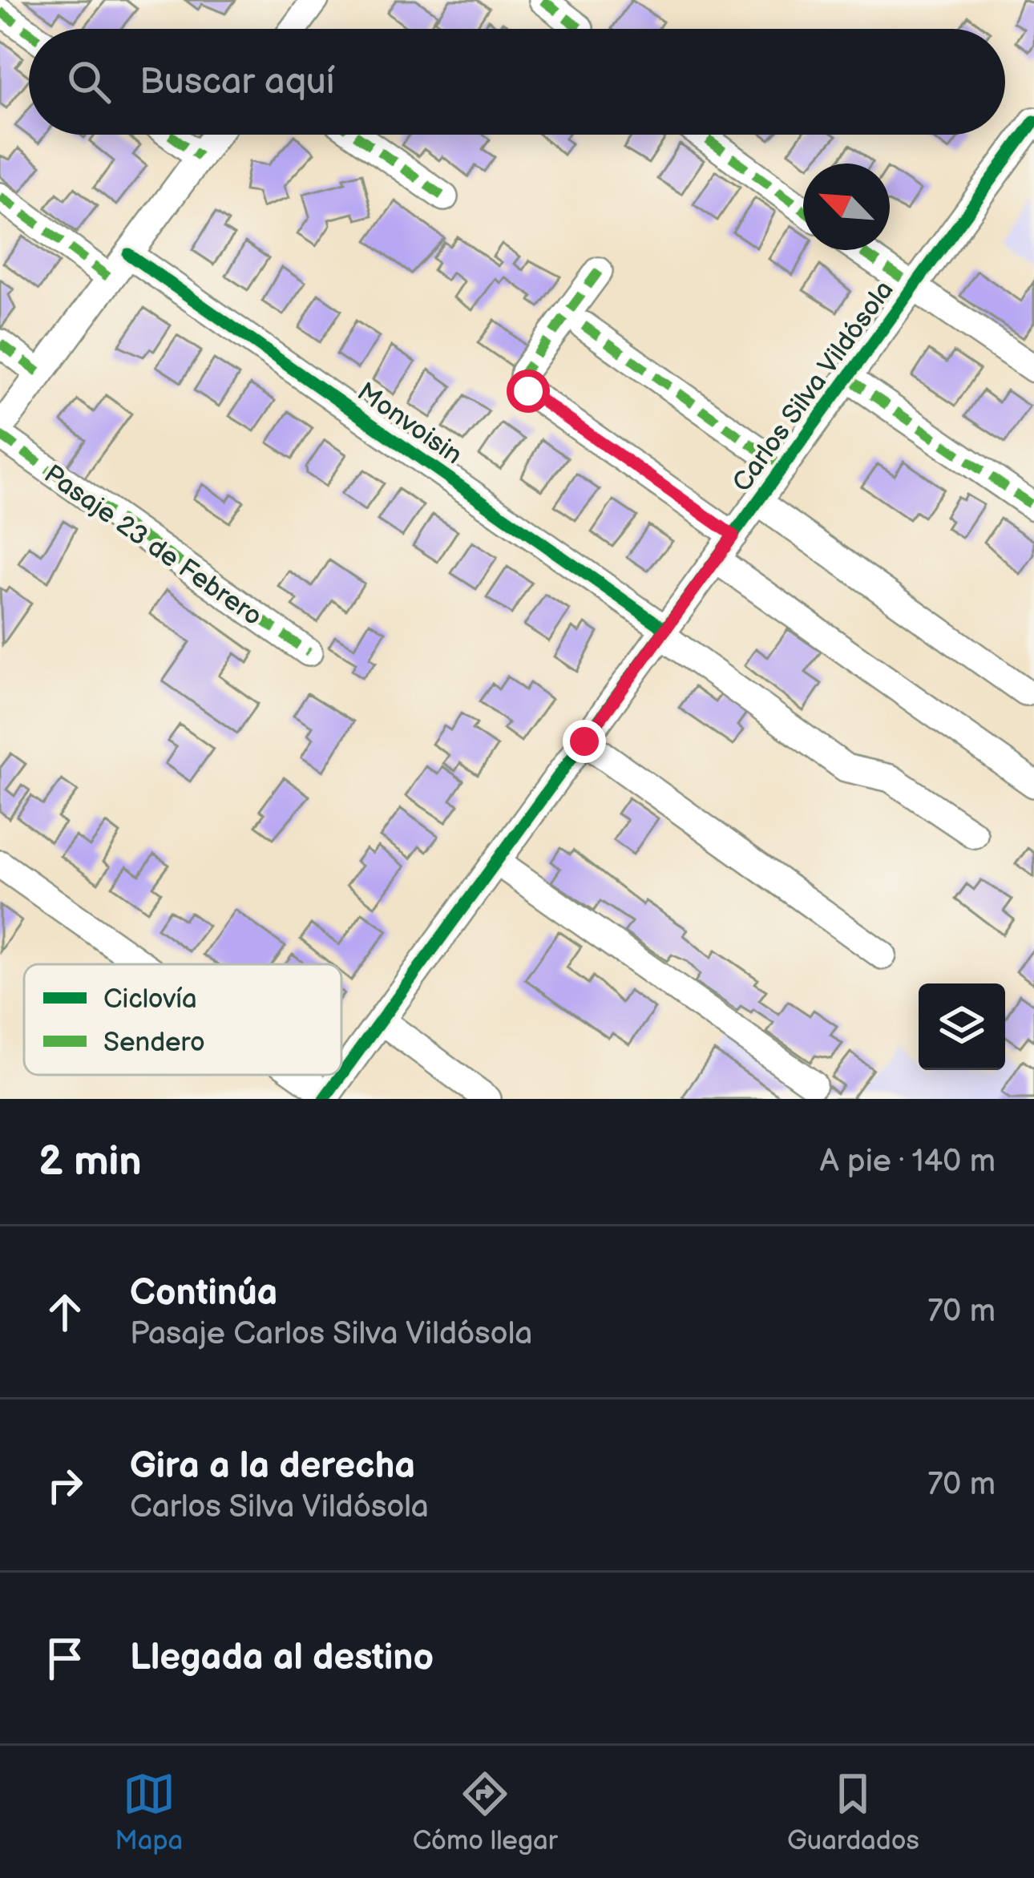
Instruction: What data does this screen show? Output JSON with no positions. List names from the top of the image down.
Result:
{
  "streets": {
    "street": ["Carlos Silva Vildósola", "Monvoisin", "Pasaje 23 de Febrero"]
  },
  "crossings": [
    ["Carlos Silva Vildósola", "Monvoisin"]
  ],
  "legend": ["Ciclovía", "Sendero"],
  "north": "top left",
  "page": {
    "search": "Buscar aquí",
    "heading": ["2 min", "A pie · 140 m"],
    "list": [
      ["Continúa", "Pasaje Carlos Silva Vildósola", "70 m"],
      ["Gira a la derecha", "Carlos Silva Vildósola", "70 m"],
      "Llegada al destino"
    ],
    "nav": ["Mapa", "Cómo llegar", "Guardados"]
  }
}
